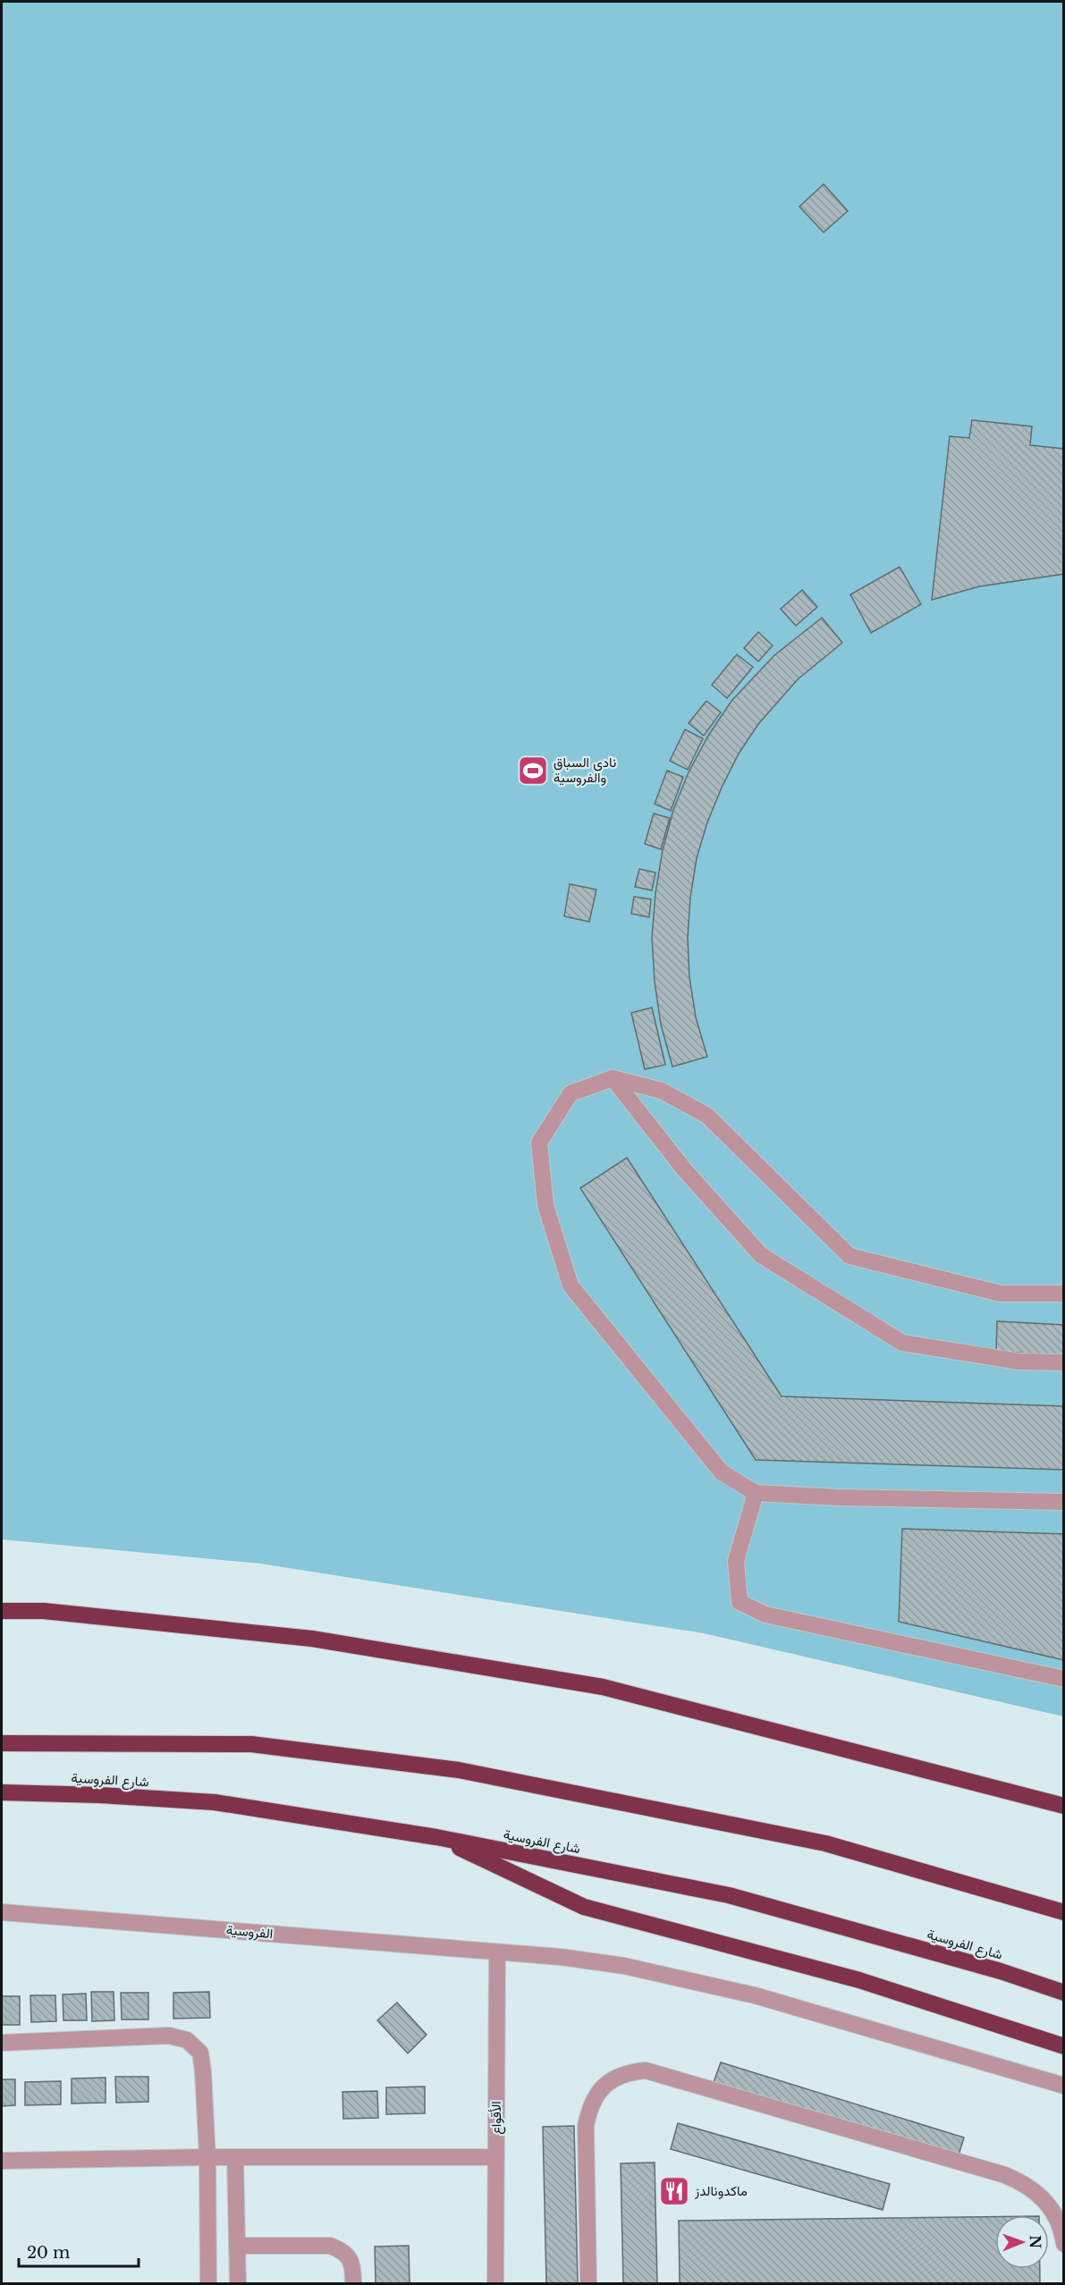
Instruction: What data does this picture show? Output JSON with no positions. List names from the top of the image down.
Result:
{
  "streets": {
    "highway": ["شارع الفروسية"],
    "street": ["الفروسية", "الأقواع"]
  },
  "crossings": [
    ["الفروسية", "الأقواع"]
  ],
  "places": {
    "sports": ["نادي السباق والفروسية"],
    "restaurant": ["ماكدونالدز"]
  },
  "scale_bar": "20 m",
  "north": "right"
}
